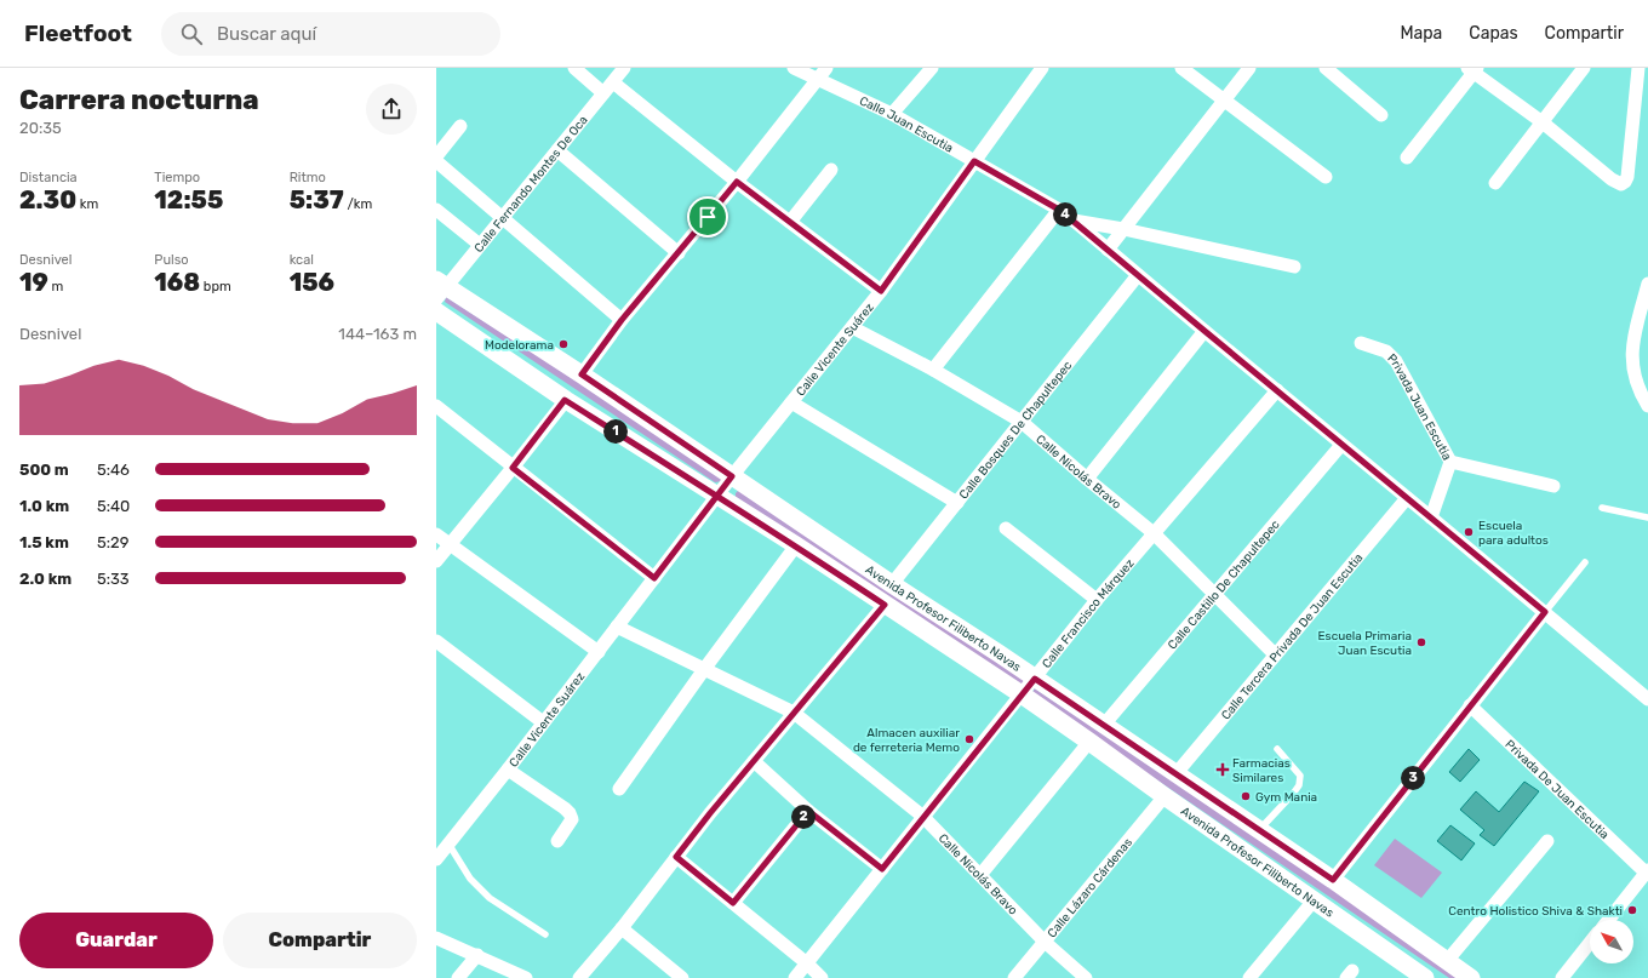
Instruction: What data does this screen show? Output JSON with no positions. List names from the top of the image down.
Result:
{
  "streets": {
    "main road": ["Avenida Profesor Filiberto Navas"],
    "street": [
      "Calle Juan Escutia",
      "Calle Fernando Montes De Oca",
      "Calle Vicente Suárez",
      "Privada Juan Escutia",
      "Calle Bosques De Chapultepec",
      "Calle Nicolás Bravo",
      "Calle Castillo De Chapultepec",
      "Calle Francisco Márquez",
      "Calle Tercera Privada De Juan Escutia",
      "Privada De Juan Escutia",
      "Calle Lázaro Cárdenas"
    ]
  },
  "crossings": [
    ["Calle Juan Escutia", "Calle Vicente Suárez"],
    ["Calle Juan Escutia", "Privada Juan Escutia"],
    ["Calle Juan Escutia", "Calle Bosques De Chapultepec"],
    ["Calle Juan Escutia", "Calle Castillo De Chapultepec"],
    ["Calle Juan Escutia", "Calle Francisco Márquez"],
    ["Calle Juan Escutia", "Calle Tercera Privada De Juan Escutia"],
    ["Calle Fernando Montes De Oca", "Avenida Profesor Filiberto Navas"],
    ["Calle Vicente Suárez", "Calle Nicolás Bravo"],
    ["Calle Vicente Suárez", "Avenida Profesor Filiberto Navas"],
    ["Calle Bosques De Chapultepec", "Calle Nicolás Bravo"],
    ["Calle Bosques De Chapultepec", "Avenida Profesor Filiberto Navas"],
    ["Calle Nicolás Bravo", "Calle Castillo De Chapultepec"],
    ["Calle Nicolás Bravo", "Calle Francisco Márquez"],
    ["Calle Nicolás Bravo", "Calle Tercera Privada De Juan Escutia"],
    ["Calle Nicolás Bravo", "Calle Lázaro Cárdenas"],
    ["Calle Castillo De Chapultepec", "Avenida Profesor Filiberto Navas"],
    ["Calle Francisco Márquez", "Avenida Profesor Filiberto Navas"],
    ["Avenida Profesor Filiberto Navas", "Calle Tercera Privada De Juan Escutia"],
    ["Avenida Profesor Filiberto Navas", "Calle Lázaro Cárdenas"]
  ],
  "places": {
    "other": [
      "Modelorama",
      "Escuela para adultos",
      "Escuela Primaria Juan Escutia",
      "Almacen auxiliar de ferreteria Memo",
      "Gym Mania",
      "Centro Holistico Shiva & Shakti"
    ],
    "health": ["Farmacias Similares"]
  },
  "north": "top left",
  "page": {
    "header": "Fleetfoot",
    "search": "Buscar aquí",
    "nav": ["Mapa", "Capas", "Compartir"],
    "heading": ["Carrera nocturna", "20:35"],
    "stats": [
      ["Distancia", "2.30 km"],
      ["Tiempo", "12:55"],
      ["Ritmo", "5:37 /km"],
      ["Desnivel", "19 m"],
      ["Pulso", "168 bpm"],
      ["kcal", "156"]
    ],
    "pins": [
      "4",
      "1",
      "3",
      "2"
    ],
    "chart": ["Desnivel", "144–163 m"],
    "list": [
      {
        "name": "500 m",
        "note": "5:46"
      },
      {
        "name": "1.0 km",
        "note": "5:40"
      },
      {
        "name": "1.5 km",
        "note": "5:29"
      },
      {
        "name": "2.0 km",
        "note": "5:33"
      }
    ],
    "buttons": ["Guardar", "Compartir"]
  }
}
